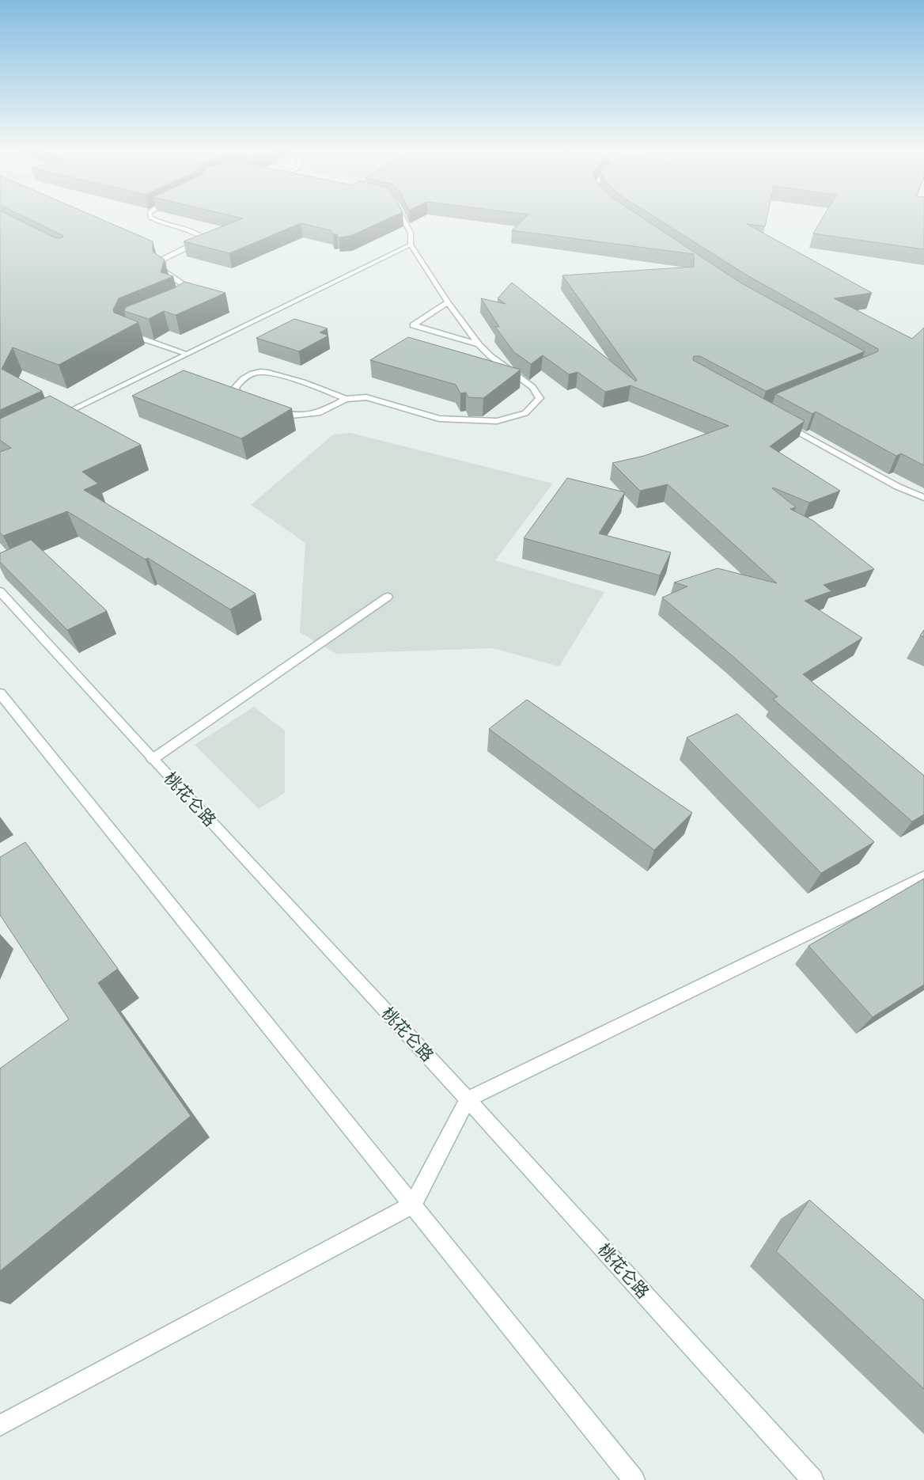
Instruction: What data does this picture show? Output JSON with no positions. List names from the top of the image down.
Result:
{
  "streets": {
    "street": ["桃花仑路"]
  }
}
